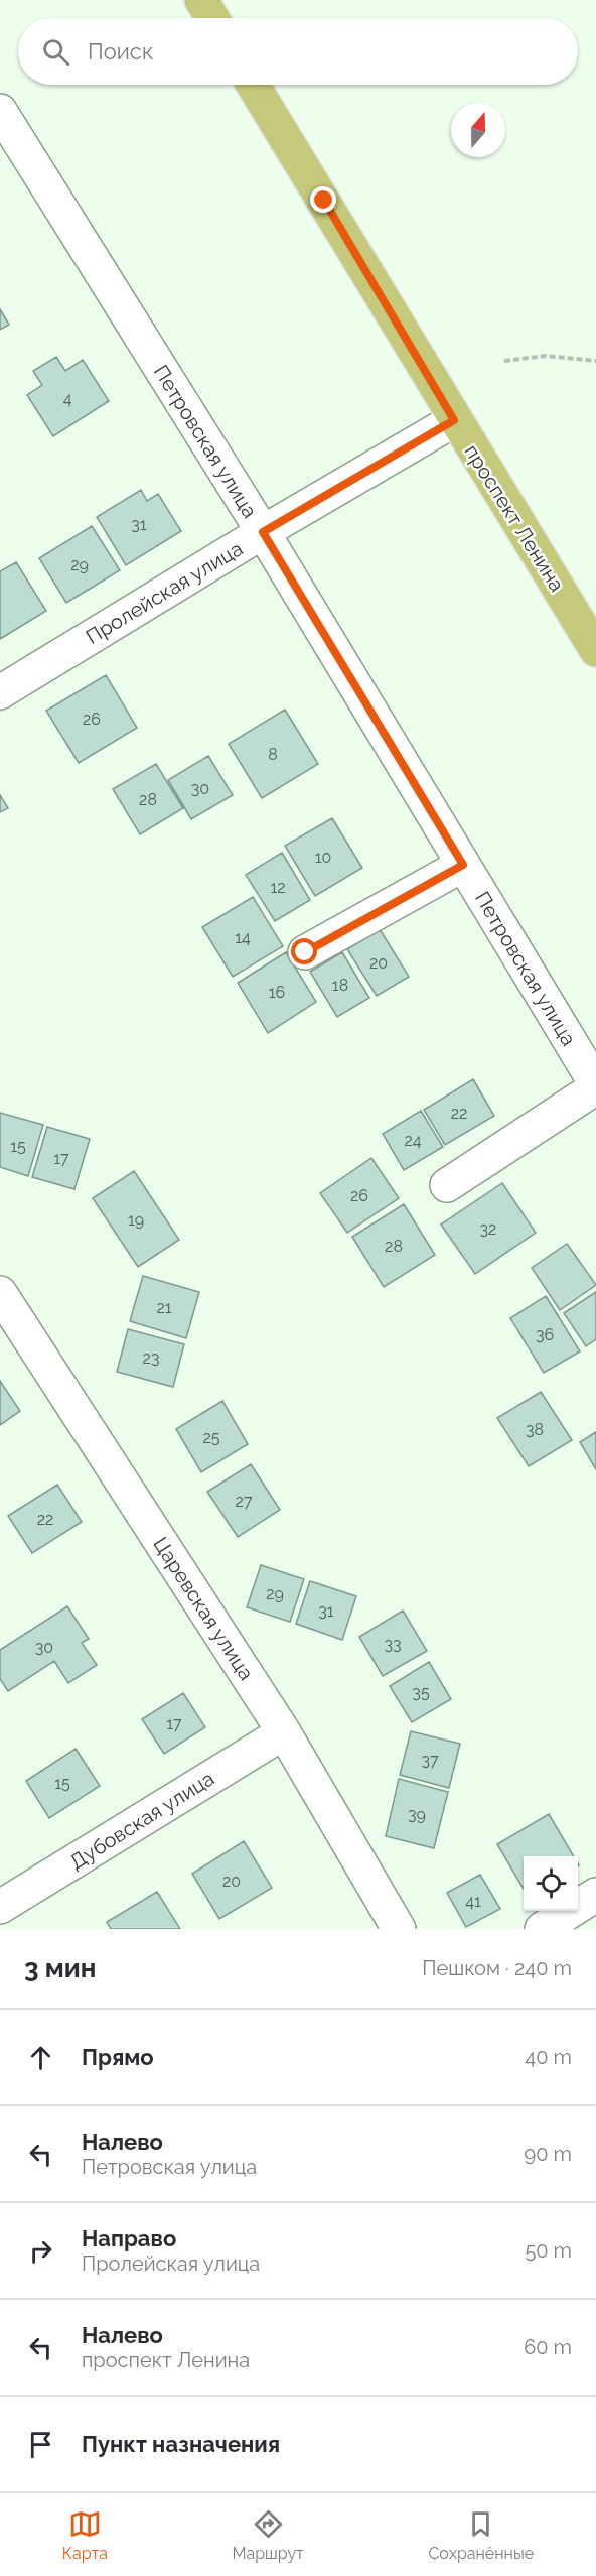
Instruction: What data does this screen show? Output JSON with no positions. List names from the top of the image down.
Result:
{
  "streets": {
    "main road": ["проспект Ленина"],
    "street": [
      "Петровская улица",
      "Пролейская улица",
      "Царевская улица",
      "Дубовская улица"
    ]
  },
  "crossings": [
    ["Петровская улица", "Пролейская улица"],
    ["проспект Ленина", "Пролейская улица"],
    ["Царевская улица", "Дубовская улица"]
  ],
  "house_numbers": [
    "4",
    "31",
    "29",
    "26",
    "8",
    "30",
    "28",
    "10",
    "12",
    "14",
    "20",
    "18",
    "16",
    "22",
    "24",
    "15",
    "17",
    "26",
    "19",
    "32",
    "28",
    "21",
    "36",
    "23",
    "38",
    "25",
    "27",
    "22",
    "29",
    "31",
    "33",
    "30",
    "35",
    "17",
    "37",
    "15",
    "39",
    "20",
    "41"
  ],
  "north": "top",
  "page": {
    "search": "Поиск",
    "heading": ["3 мин", "Пешком · 240 m"],
    "list": [
      ["Прямо", "40 m"],
      ["Налево", "Петровская улица", "90 m"],
      ["Направо", "Пролейская улица", "50 m"],
      ["Налево", "проспект Ленина", "60 m"],
      "Пункт назначения"
    ],
    "nav": ["Карта", "Маршрут", "Сохранённые"]
  }
}
